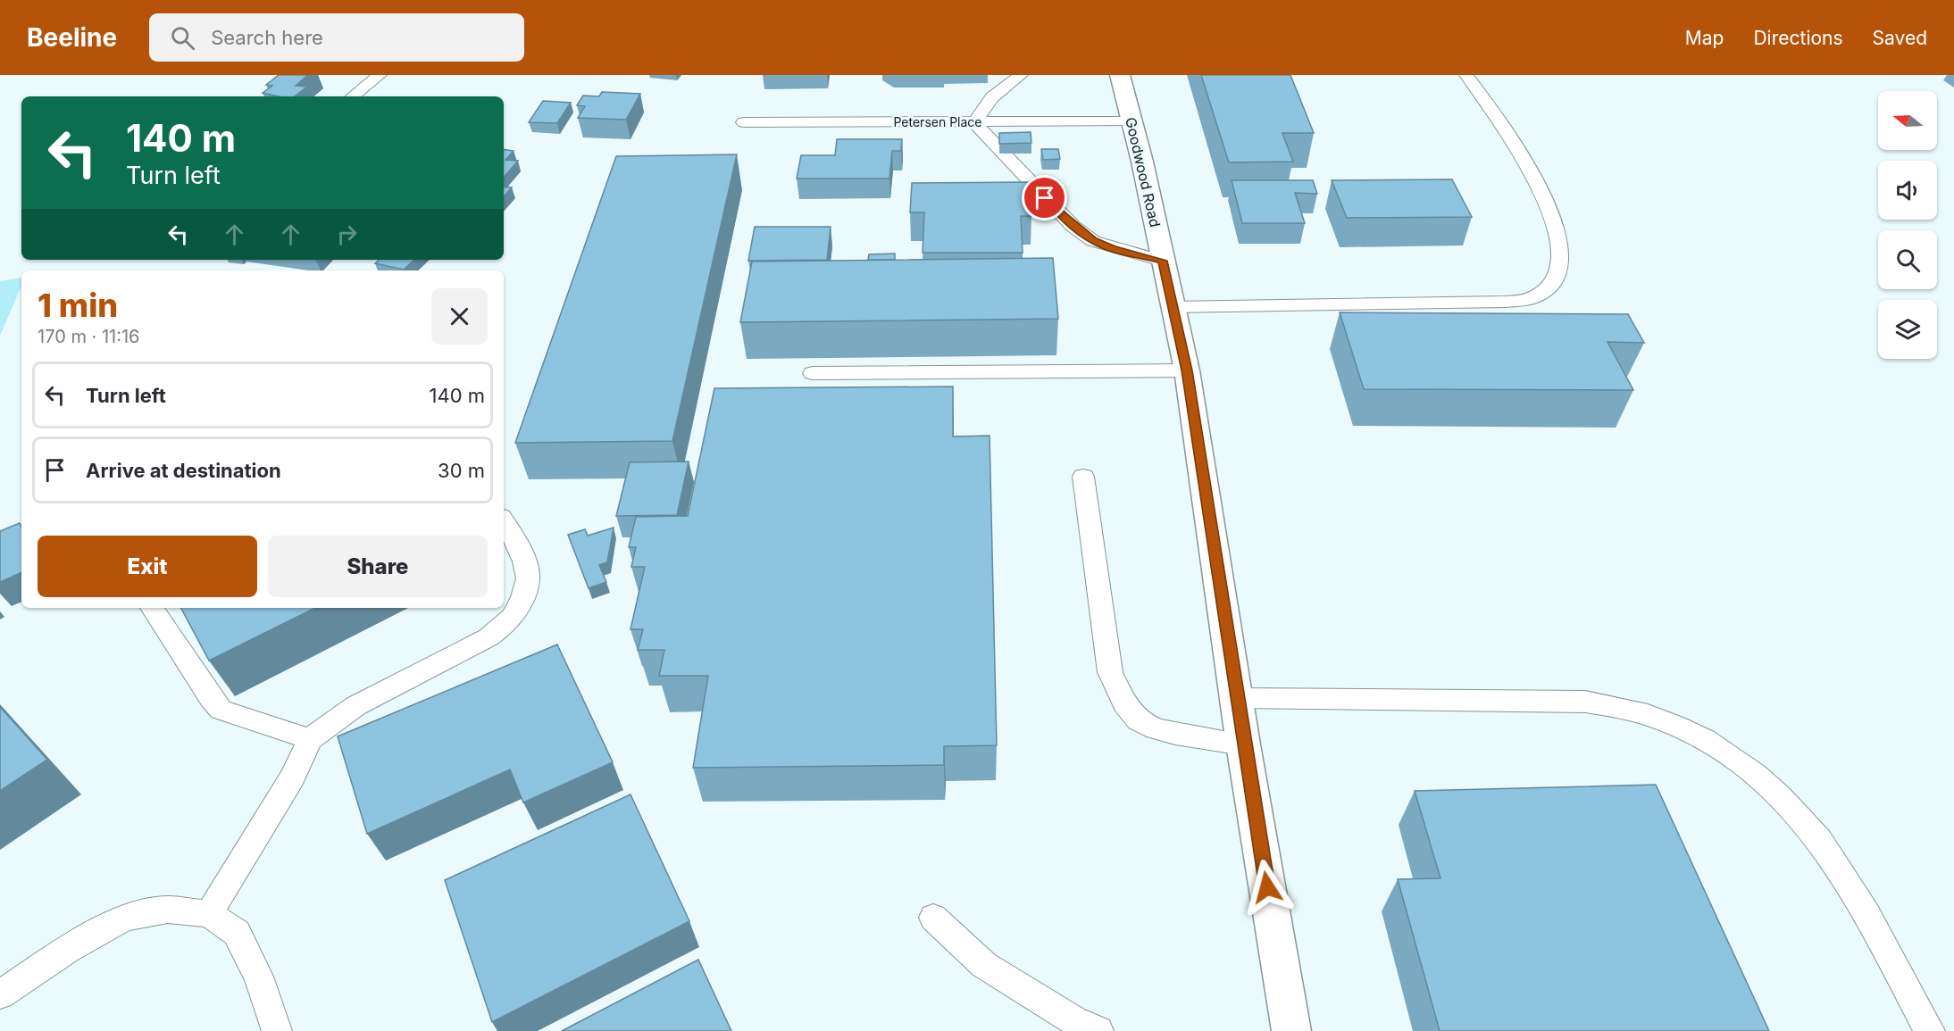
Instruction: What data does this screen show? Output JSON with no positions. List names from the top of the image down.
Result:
{
  "streets": {
    "street": ["Goodwood Road"],
    "lane": ["Petersen Place"]
  },
  "crossings": [
    ["Petersen Place", "Goodwood Road"]
  ],
  "north": "left",
  "page": {
    "header": "Beeline",
    "search": "Search here",
    "nav": ["Map", "Directions", "Saved"],
    "turn": ["140 m", "Turn left"],
    "heading": ["1 min", "170 m · 11:16"],
    "list": [
      {
        "name": "Turn left",
        "value": "140 m"
      },
      {
        "name": "Arrive at destination",
        "value": "30 m"
      }
    ],
    "buttons": ["Exit", "Share"]
  }
}
